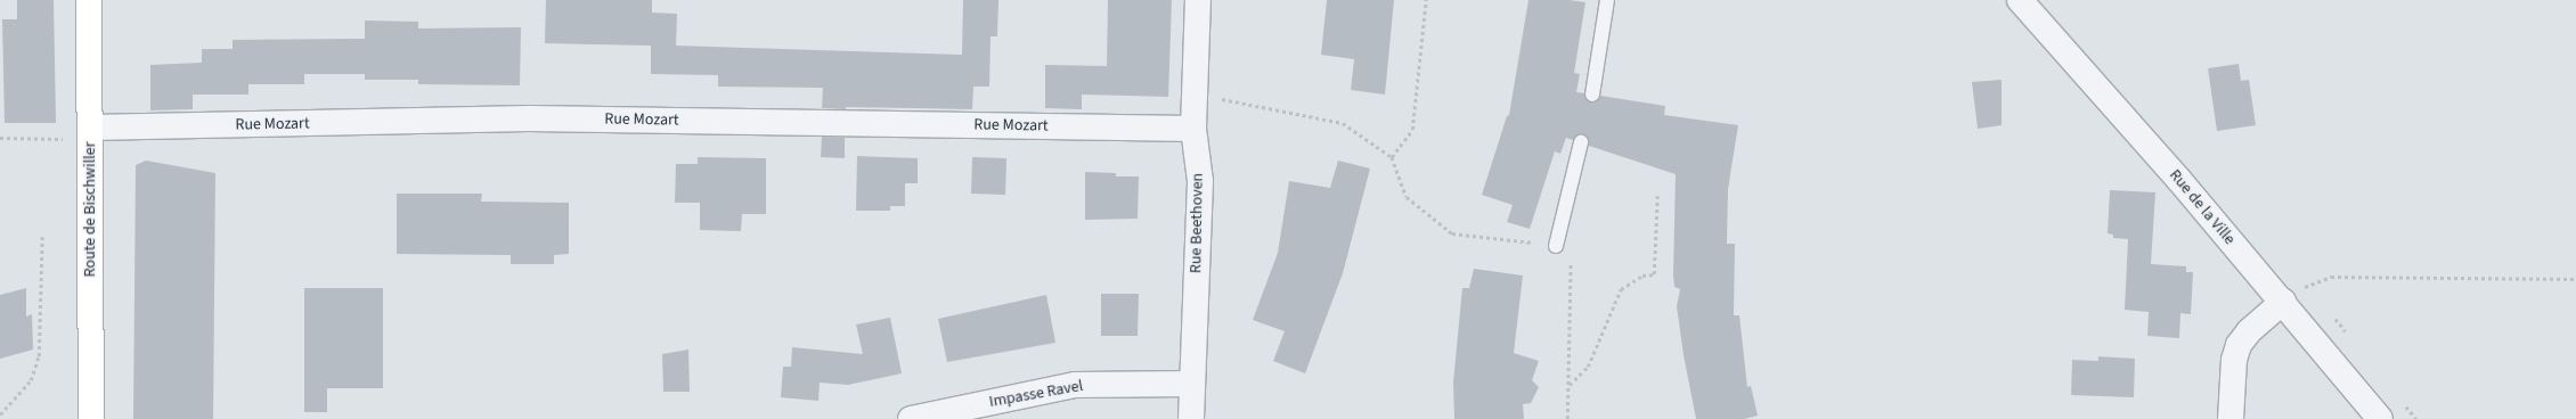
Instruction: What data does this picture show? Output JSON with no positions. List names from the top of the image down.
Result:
{
  "streets": {
    "main road": ["Route de Bischwiller"],
    "street": [
      "Rue Mozart",
      "Rue de la Ville",
      "Rue Beethoven",
      "Impasse Ravel"
    ]
  },
  "crossings": [
    ["Rue Mozart", "Route de Bischwiller"],
    ["Rue Mozart", "Rue Beethoven"],
    ["Rue Beethoven", "Impasse Ravel"]
  ]
}
